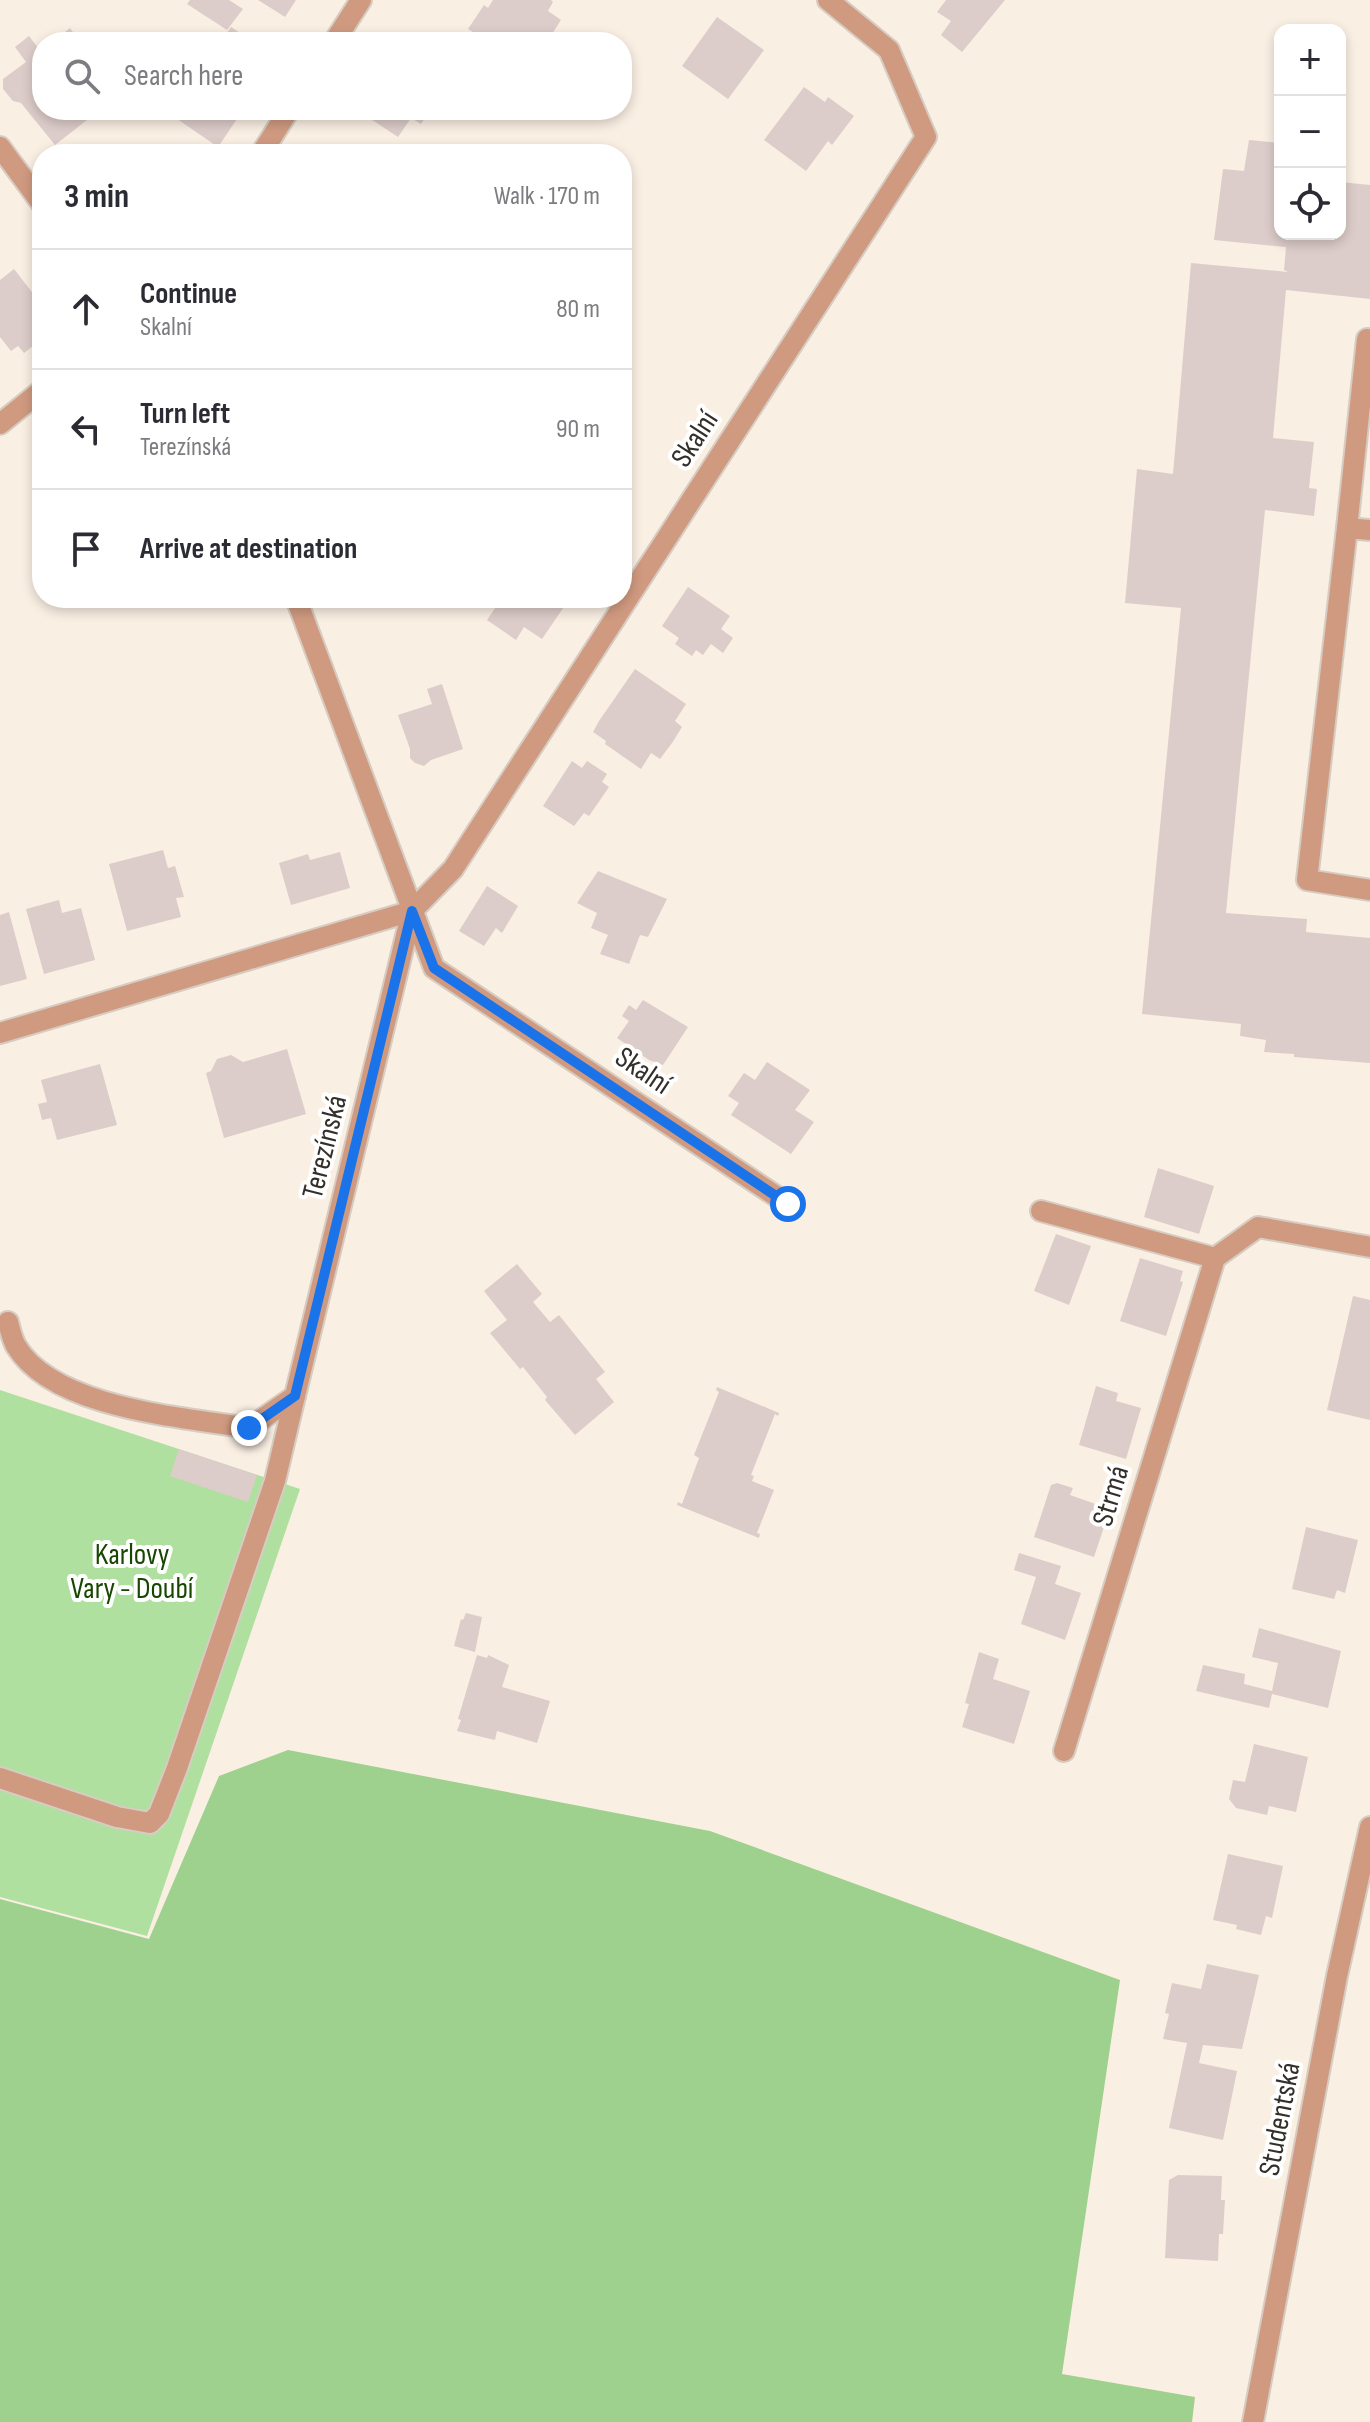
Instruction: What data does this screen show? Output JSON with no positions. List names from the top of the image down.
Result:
{
  "streets": {
    "street": [
      "Skalní",
      "Terezínská",
      "Strmá",
      "Studentská"
    ]
  },
  "crossings": [
    ["Skalní", "Terezínská"]
  ],
  "parks": ["Karlovy Vary - Doubí"],
  "page": {
    "map_buttons": ["+", "−"],
    "search": "Search here",
    "heading": ["3 min", "Walk · 170 m"],
    "list": [
      ["Continue", "Skalní", "80 m"],
      ["Turn left", "Terezínská", "90 m"],
      "Arrive at destination"
    ]
  }
}
